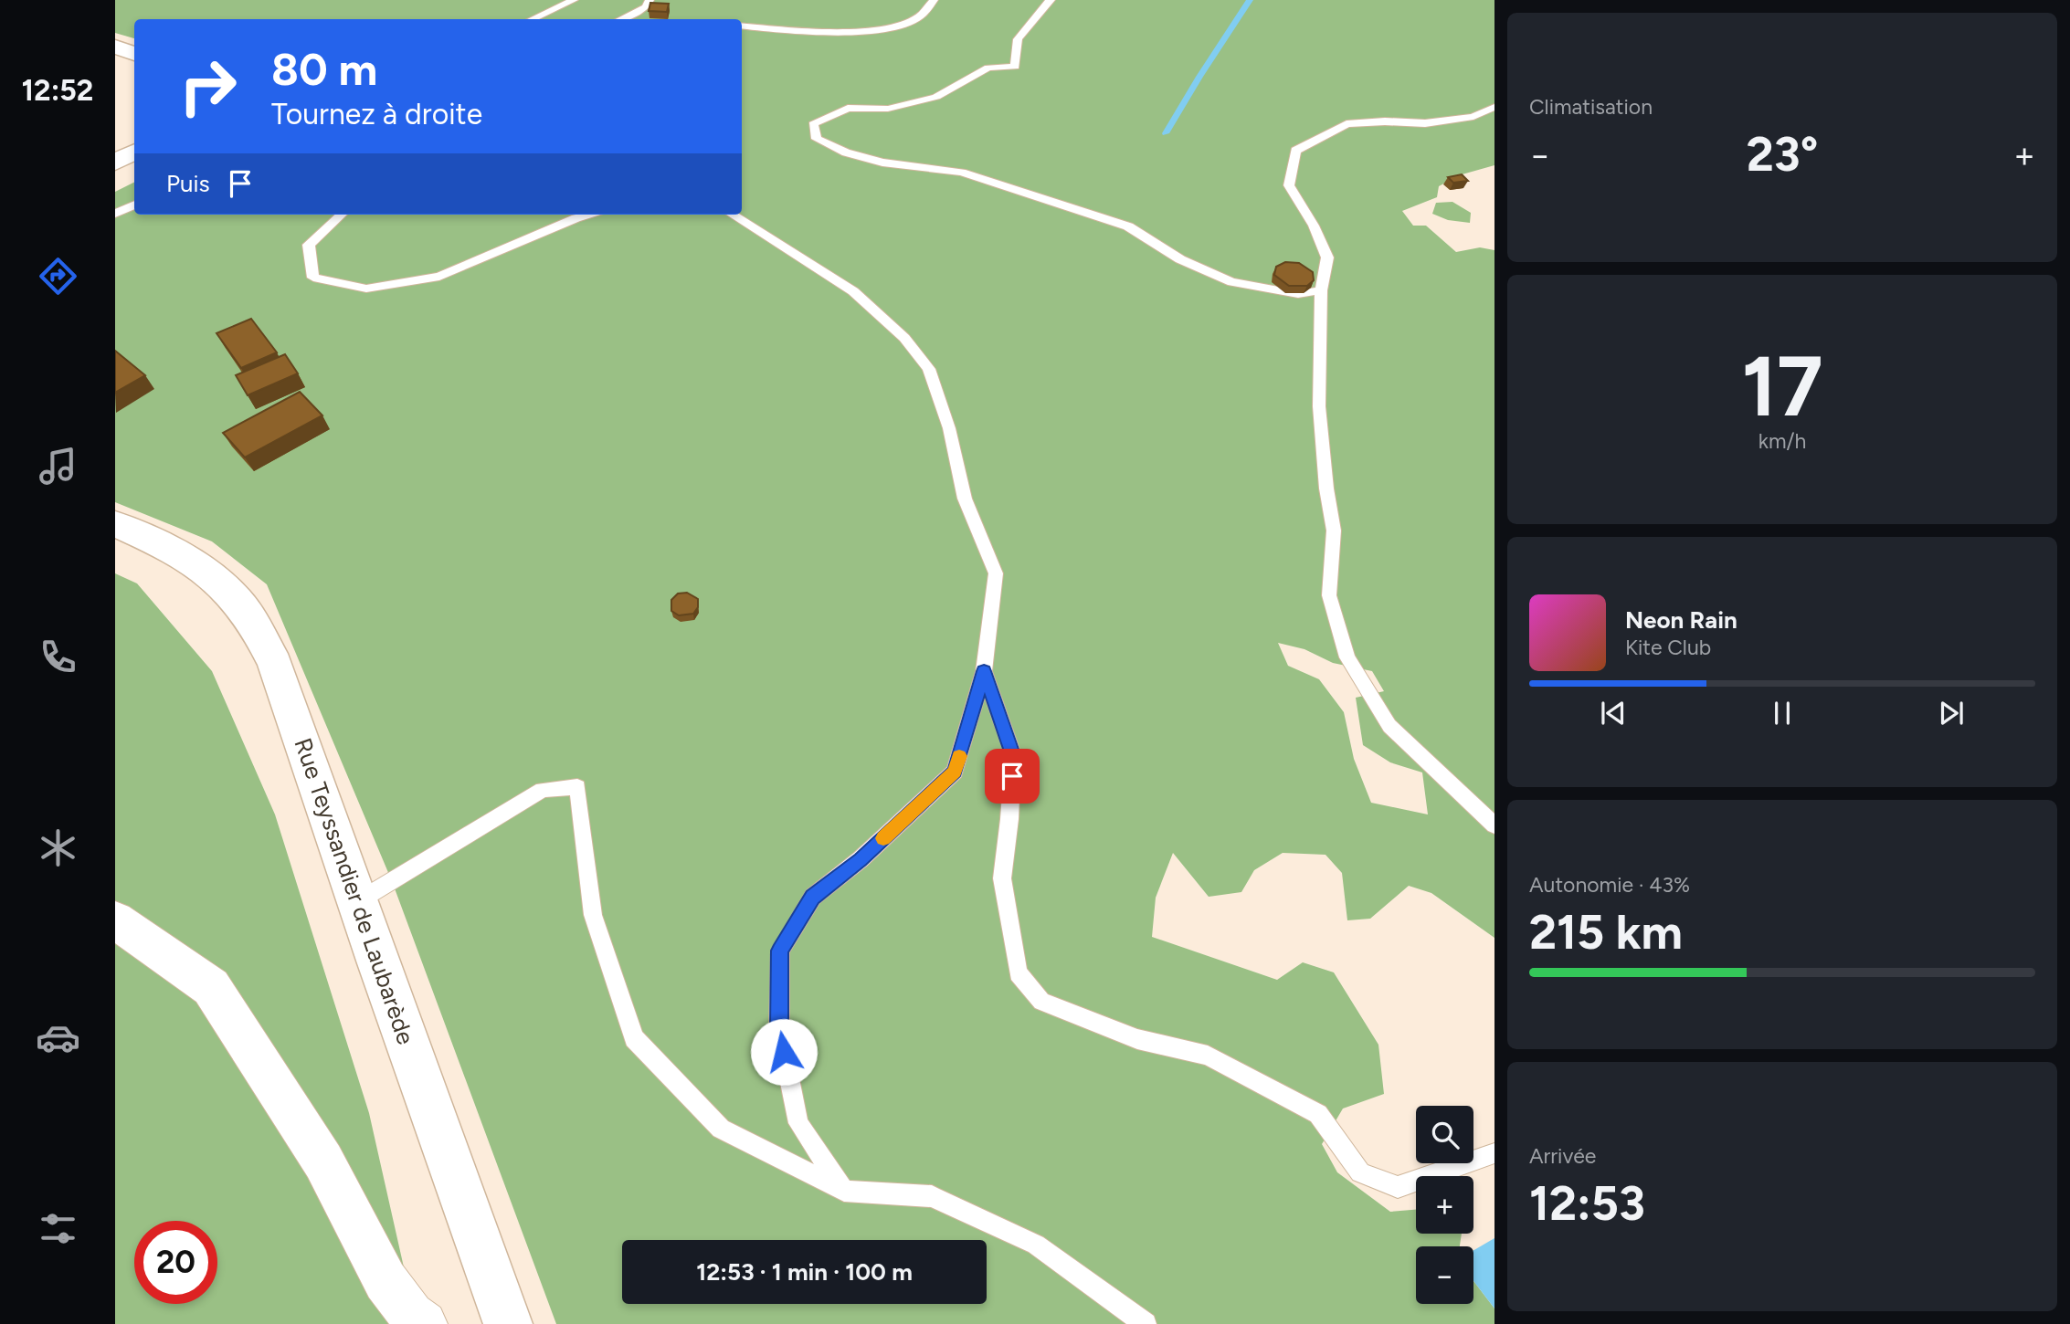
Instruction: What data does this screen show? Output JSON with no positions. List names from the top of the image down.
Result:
{
  "streets": {
    "main road": ["Rue Teyssandier de Laubarède"]
  },
  "page": {
    "tabs": "12:52",
    "tile": [
      "Climatisation",
      ["17", "km/h"],
      ["Autonomie · 43%", "215 km"],
      ["Arrivée", "12:53"]
    ],
    "turn": ["80 m", "Tournez à droite"],
    "heat": ["−", "23°", "+"],
    "then": "Puis",
    "song": ["Neon Rain", "Kite Club"],
    "map_buttons": ["+", "−"],
    "limit": "20",
    "trip": "12:53 · 1 min · 100 m"
  }
}
